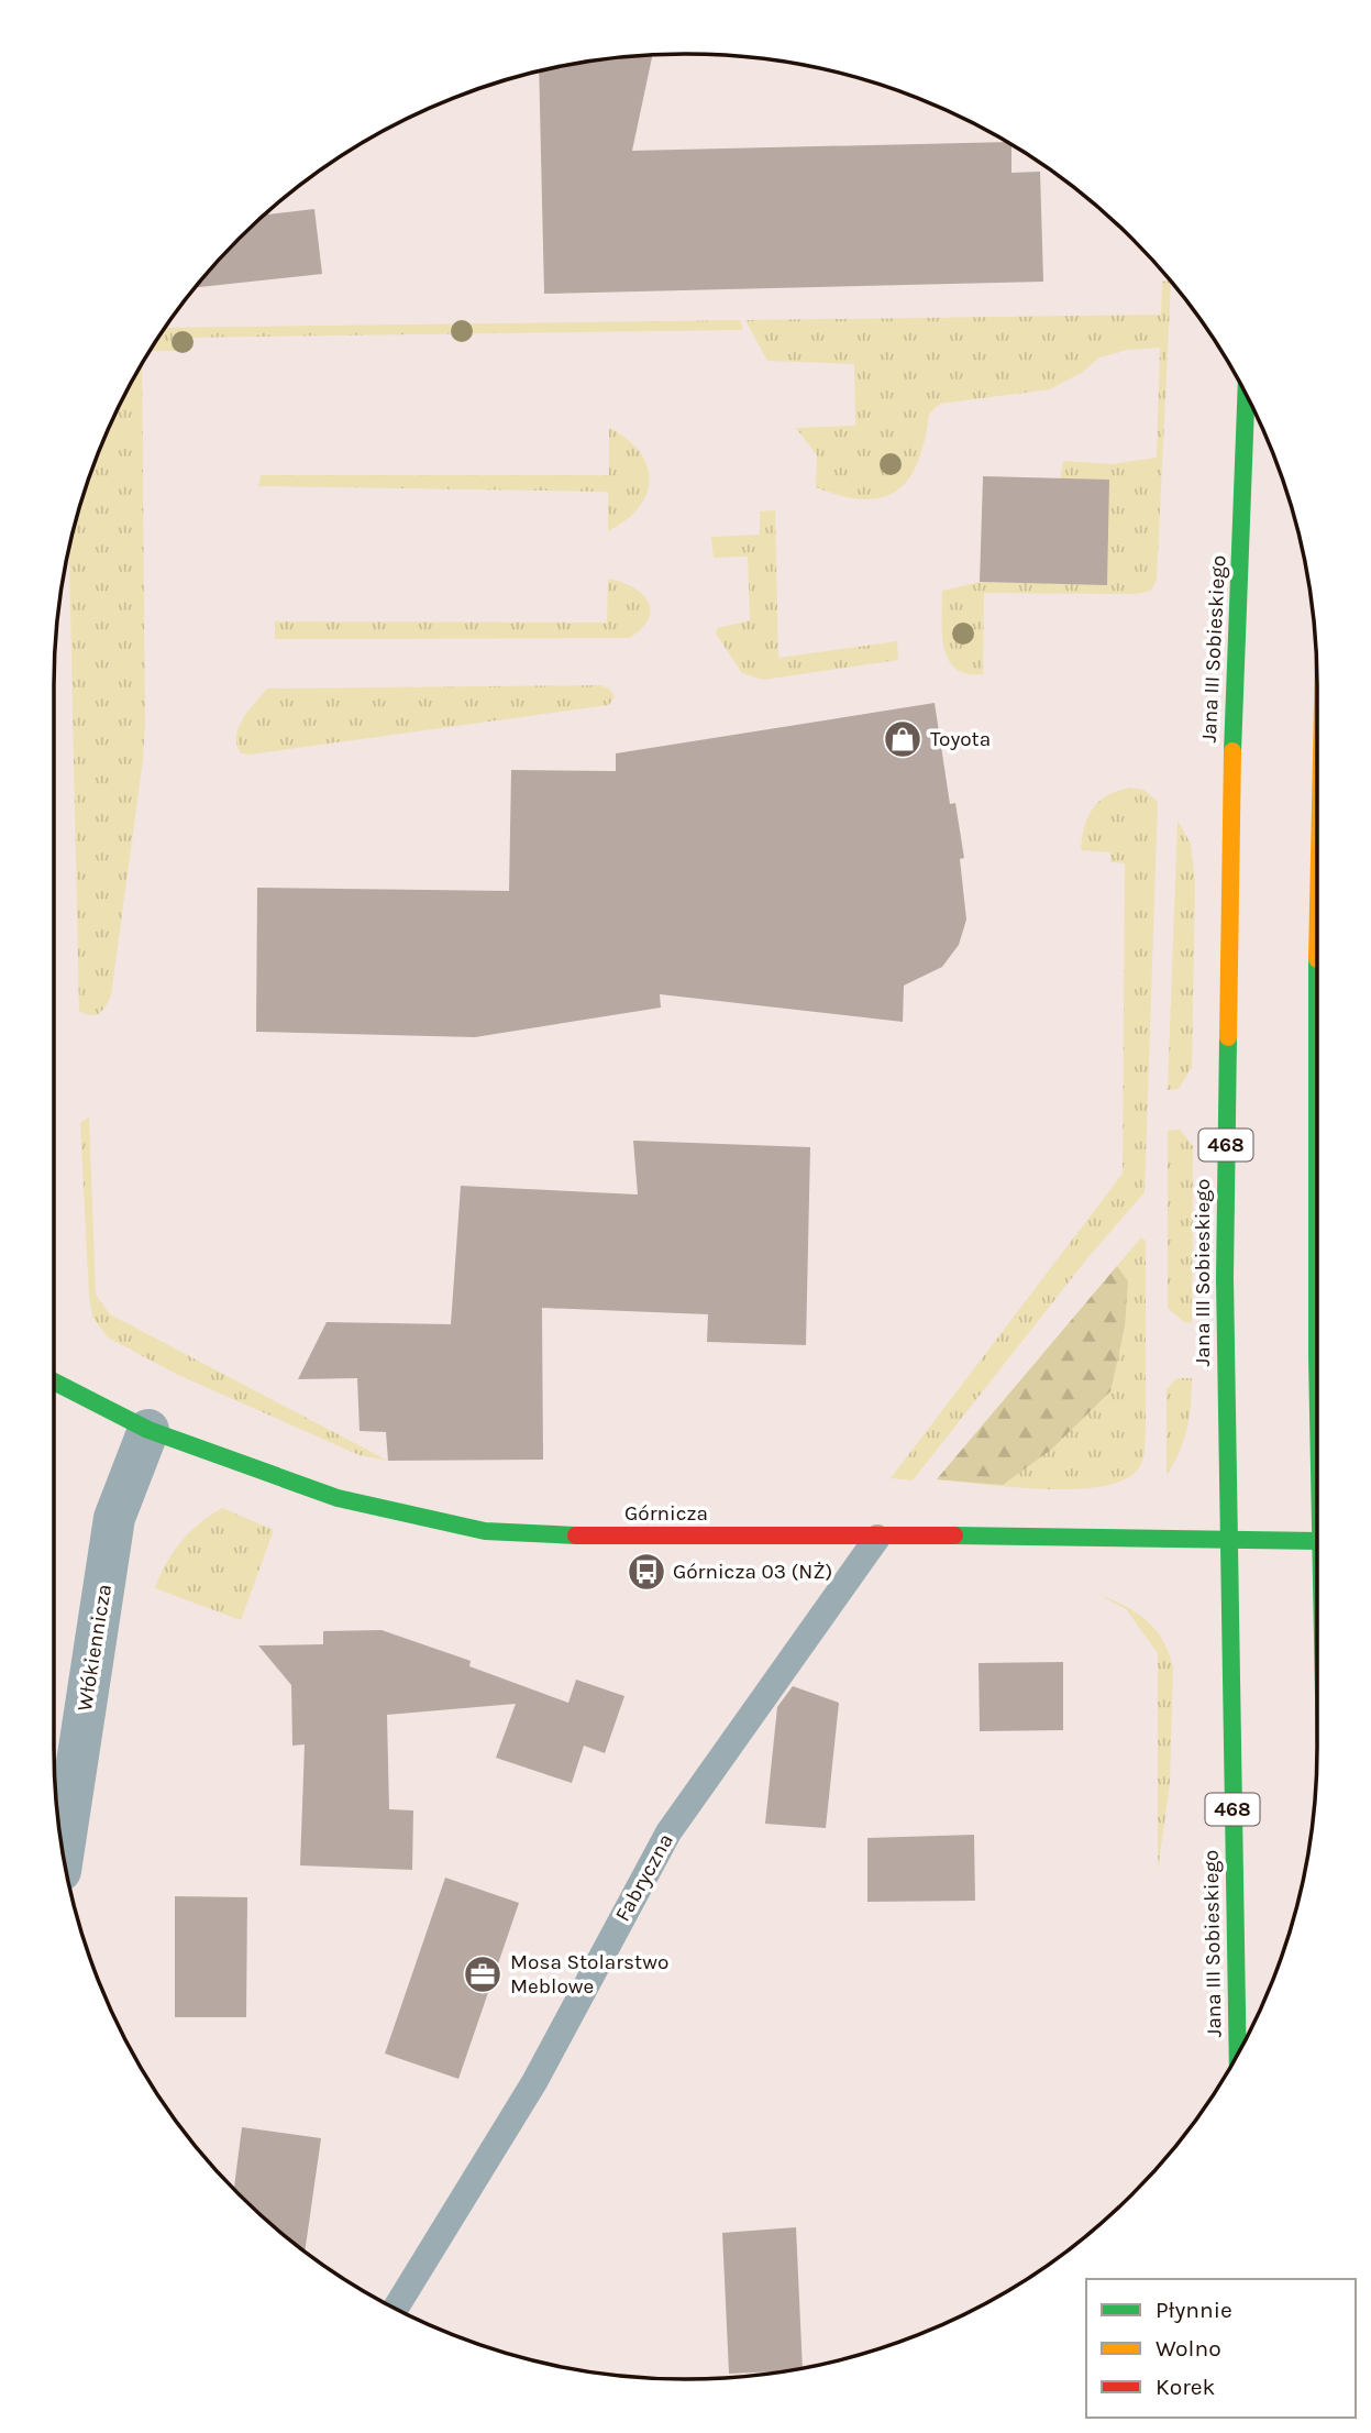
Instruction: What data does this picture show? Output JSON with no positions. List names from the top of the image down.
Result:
{
  "streets": {
    "main road": ["Jana III Sobieskiego", "468", "Górnicza"],
    "street": ["Włókiennicza"],
    "lane": ["Fabryczna"]
  },
  "crossings": [
    ["Jana III Sobieskiego", "Górnicza"],
    ["Górnicza", "Włókiennicza"],
    ["Górnicza", "Fabryczna"]
  ],
  "places": {
    "shop": ["Toyota"],
    "bus stop": ["Górnicza 03 (NŻ)"],
    "office": ["Mosa Stolarstwo Meblowe"]
  },
  "legend": ["Płynnie", "Wolno", "Korek"]
}
